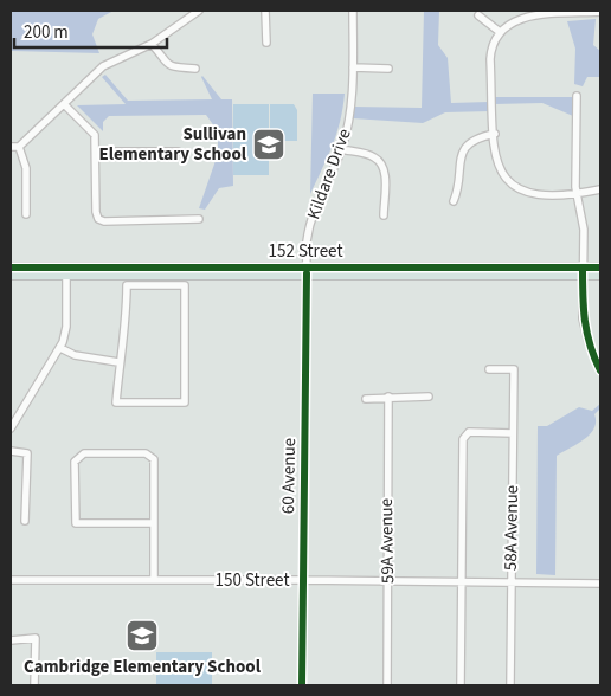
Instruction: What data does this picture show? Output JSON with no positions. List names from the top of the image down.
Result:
{
  "streets": {
    "main road": ["152 Street"],
    "street": [
      "Kildare Drive",
      "60 Avenue",
      "58A Avenue",
      "59A Avenue",
      "150 Street"
    ]
  },
  "crossings": [
    ["Kildare Drive", "152 Street"],
    ["Kildare Drive", "60 Avenue"],
    ["152 Street", "60 Avenue"],
    ["60 Avenue", "150 Street"],
    ["58A Avenue", "150 Street"],
    ["59A Avenue", "150 Street"]
  ],
  "places": {
    "school or university": ["Sullivan Elementary School", "Cambridge Elementary School"]
  },
  "scale_bar": "200 m"
}
